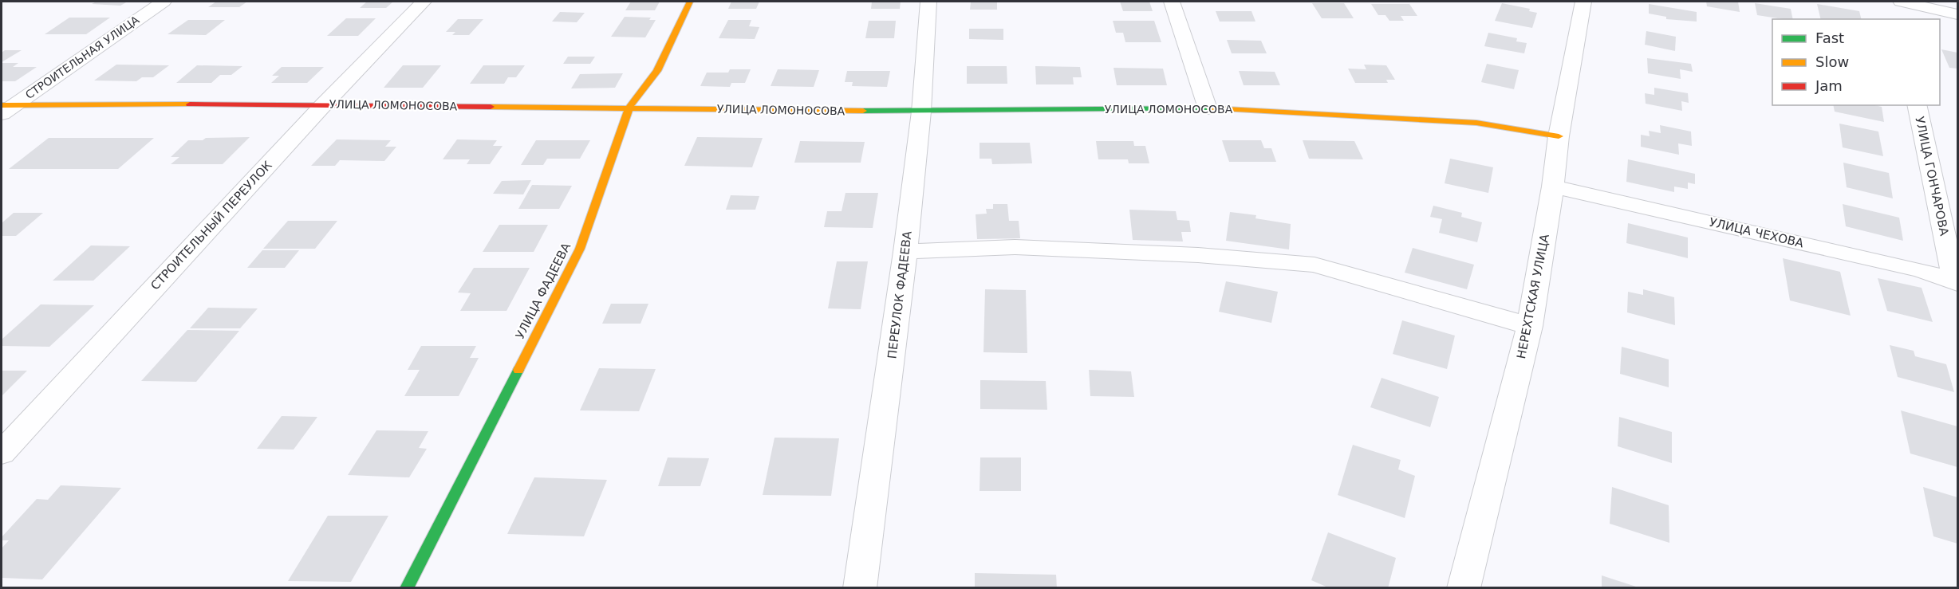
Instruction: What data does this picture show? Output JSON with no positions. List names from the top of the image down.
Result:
{
  "streets": {
    "street": [
      "СТРОИТЕЛЬНАЯ УЛИЦА",
      "УЛИЦА ЛОМОНОСОВА",
      "УЛИЦА ГОНЧАРОВА",
      "СТРОИТЕЛЬНЫЙ ПЕРЕУЛОК",
      "УЛИЦА ЧЕХОВА",
      "УЛИЦА ФАДЕЕВА",
      "ПЕРЕУЛОК ФАДЕЕВА",
      "НЕРЕХТСКАЯ УЛИЦА"
    ]
  },
  "crossings": [
    ["СТРОИТЕЛЬНАЯ УЛИЦА", "УЛИЦА ЛОМОНОСОВА"],
    ["УЛИЦА ЛОМОНОСОВА", "СТРОИТЕЛЬНЫЙ ПЕРЕУЛОК"],
    ["УЛИЦА ЛОМОНОСОВА", "УЛИЦА ФАДЕЕВА"],
    ["УЛИЦА ЛОМОНОСОВА", "ПЕРЕУЛОК ФАДЕЕВА"],
    ["УЛИЦА ЛОМОНОСОВА", "НЕРЕХТСКАЯ УЛИЦА"],
    ["УЛИЦА ЧЕХОВА", "НЕРЕХТСКАЯ УЛИЦА"]
  ],
  "legend": ["Fast", "Slow", "Jam"]
}
